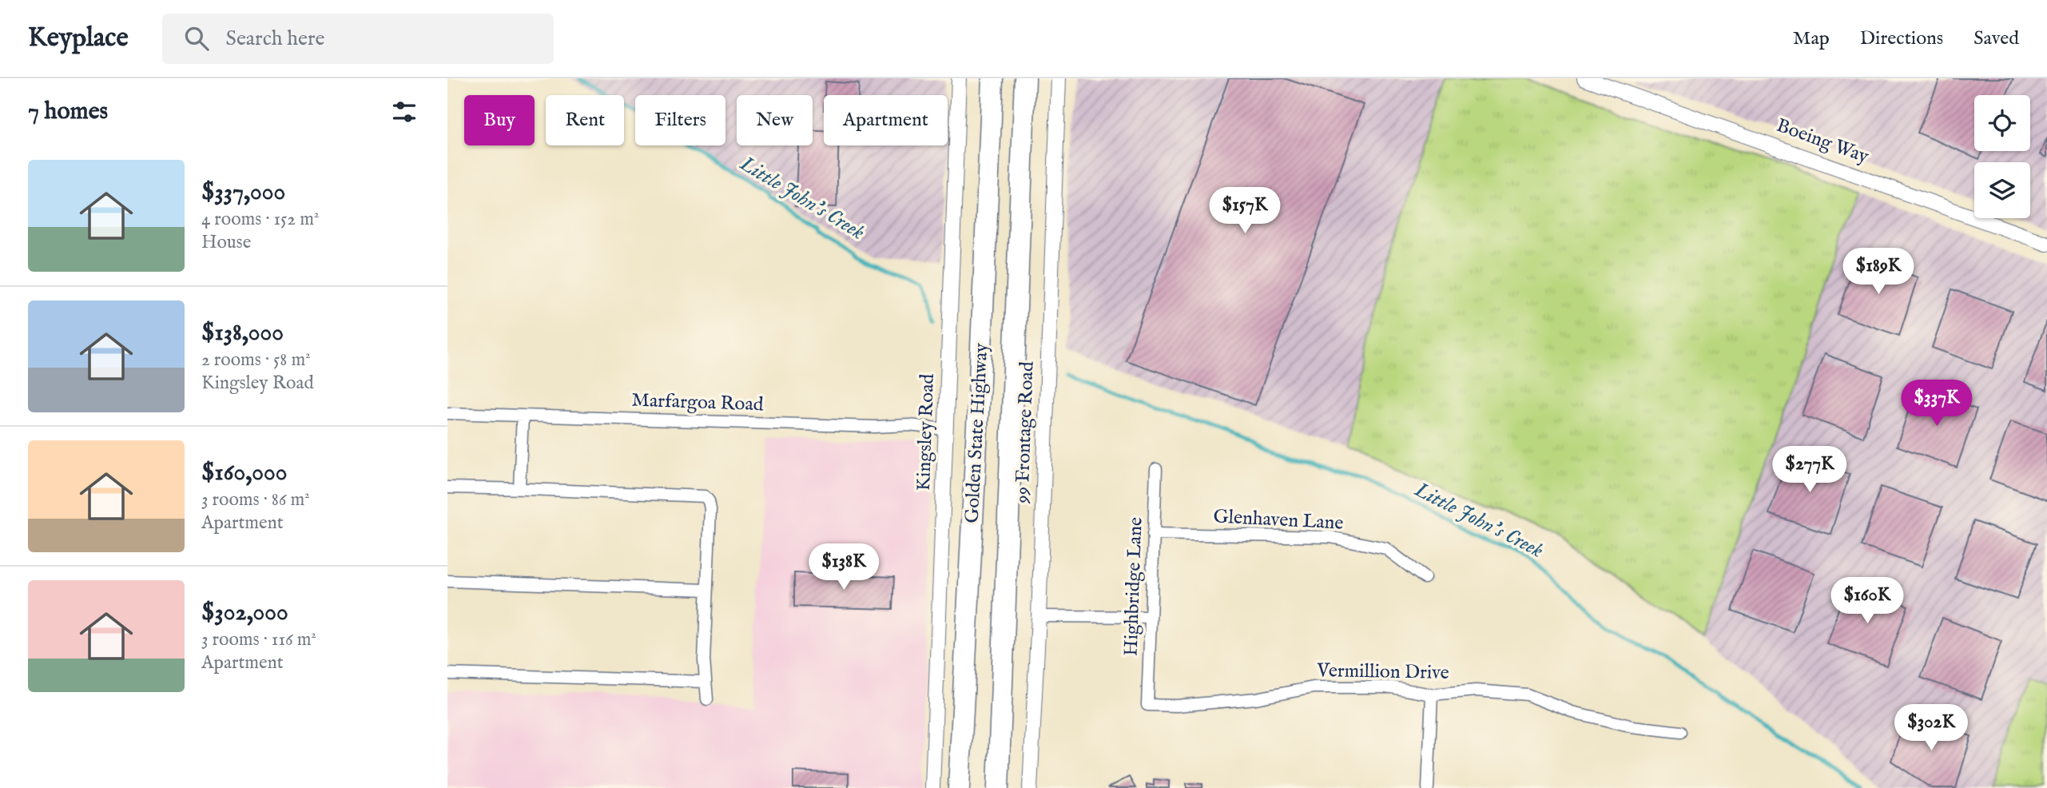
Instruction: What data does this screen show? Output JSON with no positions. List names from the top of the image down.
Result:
{
  "streets": {
    "highway": ["Golden State Highway"],
    "street": [
      "Boeing Way",
      "Marfargoa Road",
      "Kingsley Road",
      "99 Frontage Road",
      "Glenhaven Lane",
      "Highbridge Lane",
      "Vermillion Drive"
    ]
  },
  "crossings": [
    ["Marfargoa Road", "Kingsley Road"],
    ["Glenhaven Lane", "Highbridge Lane"],
    ["Highbridge Lane", "Vermillion Drive"]
  ],
  "water": ["Little John's Creek"],
  "page": {
    "header": "Keyplace",
    "search": "Search here",
    "nav": ["Map", "Directions", "Saved"],
    "heading": "7 homes",
    "chip": [
      "Buy",
      "Rent",
      "Filters",
      "New",
      "Apartment"
    ],
    "list": [
      {
        "name": "$337,000",
        "note": "4 rooms · 152 m² · House"
      },
      {
        "name": "$138,000",
        "note": "2 rooms · 58 m² · Kingsley Road"
      },
      {
        "name": "$160,000",
        "note": "3 rooms · 86 m² · Apartment"
      },
      {
        "name": "$302,000",
        "note": "3 rooms · 116 m² · Apartment"
      }
    ],
    "price": [
      "$157K",
      "$189K",
      "$337K",
      "$277K",
      "$138K",
      "$160K",
      "$302K"
    ]
  }
}
